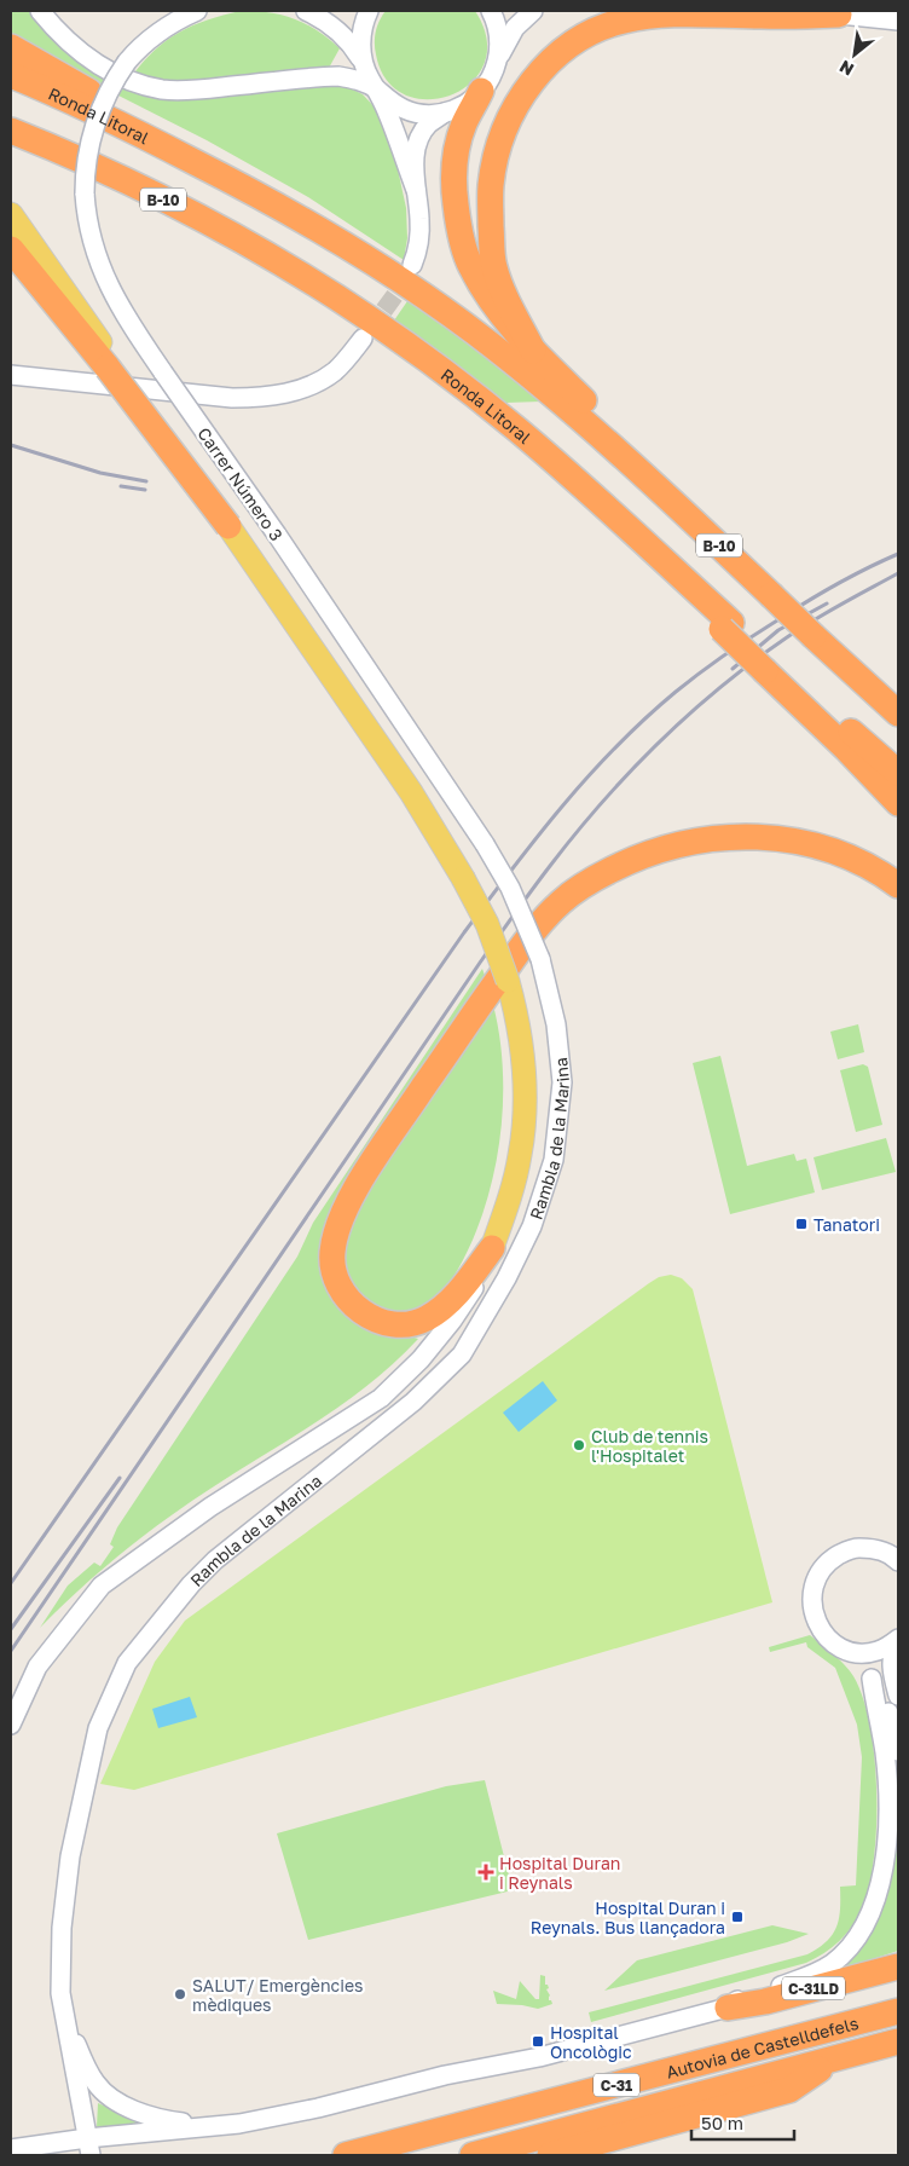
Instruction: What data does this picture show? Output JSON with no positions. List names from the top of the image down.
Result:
{
  "streets": {
    "highway": [
      "Ronda Litoral",
      "B-10",
      "C-31LD",
      "Autovia de Castelldefels",
      "C-31"
    ],
    "main road": ["Carrer Número 3", "Rambla de la Marina"]
  },
  "crossings": [
    ["Carrer Número 3", "Rambla de la Marina"],
    ["Rambla de la Marina", "C-31LD"]
  ],
  "places": {
    "transit": ["Tanatori", "Hospital Duran i Reynals. Bus llançadora", "Hospital Oncològic"],
    "other": ["Club de tennis l'Hospitalet", "SALUT/ Emergències mèdiques"],
    "health": ["Hospital Duran i Reynals"]
  },
  "scale_bar": "50 m",
  "north": "bottom left"
}
